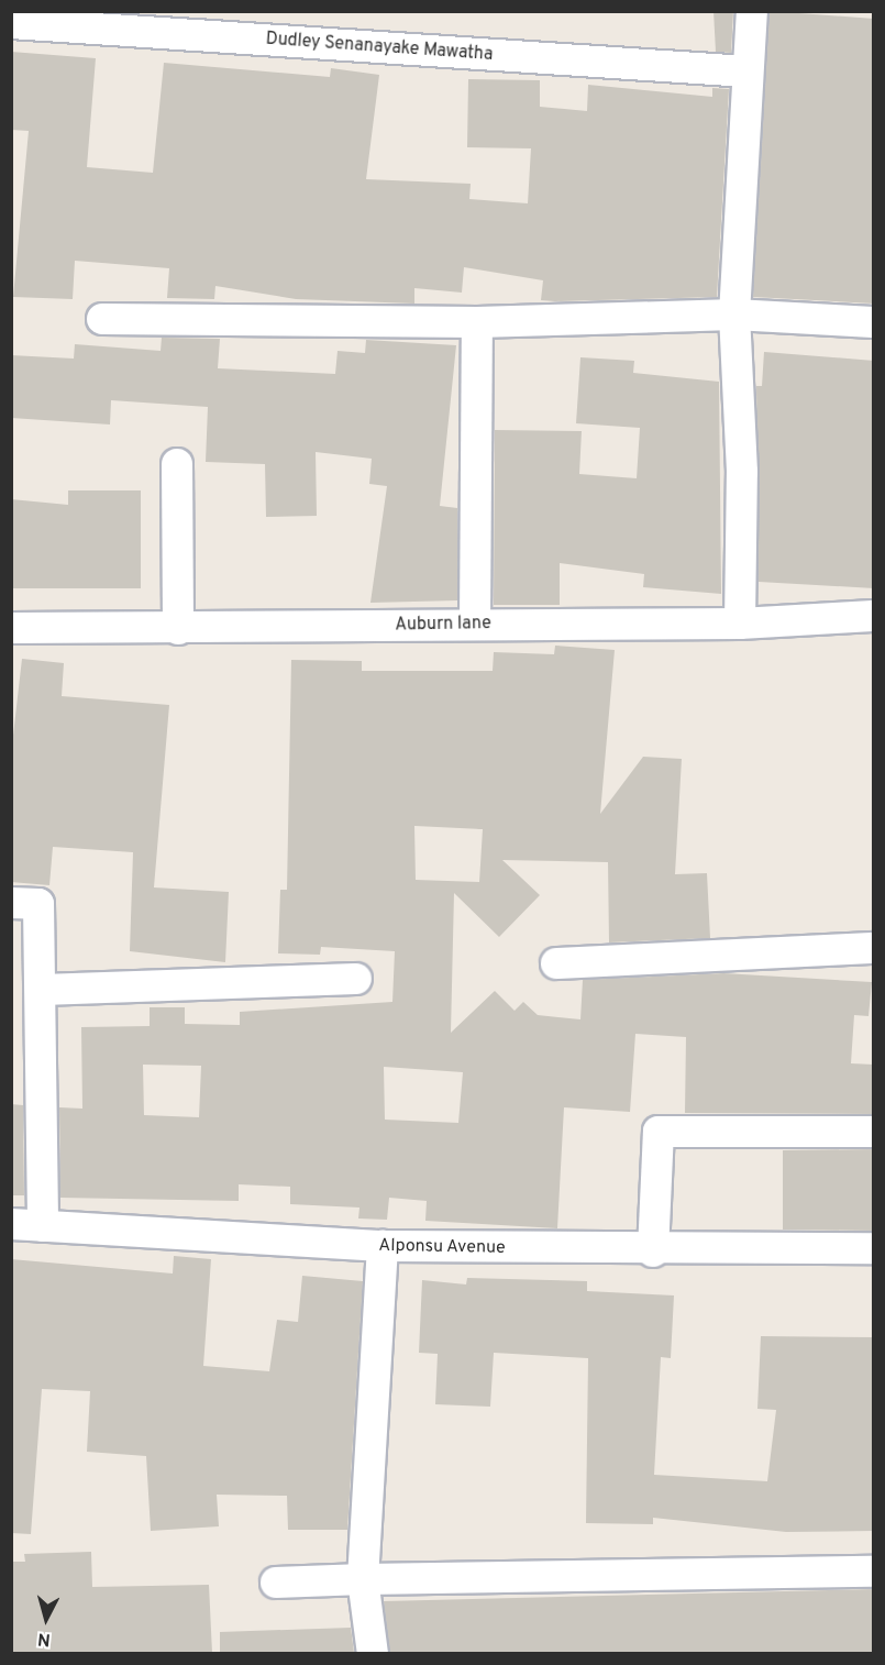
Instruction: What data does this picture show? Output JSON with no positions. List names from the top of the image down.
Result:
{
  "streets": {
    "street": ["Dudley Senanayake Mawatha", "Auburn lane", "Alponsu Avenue"]
  },
  "north": "bottom"
}
